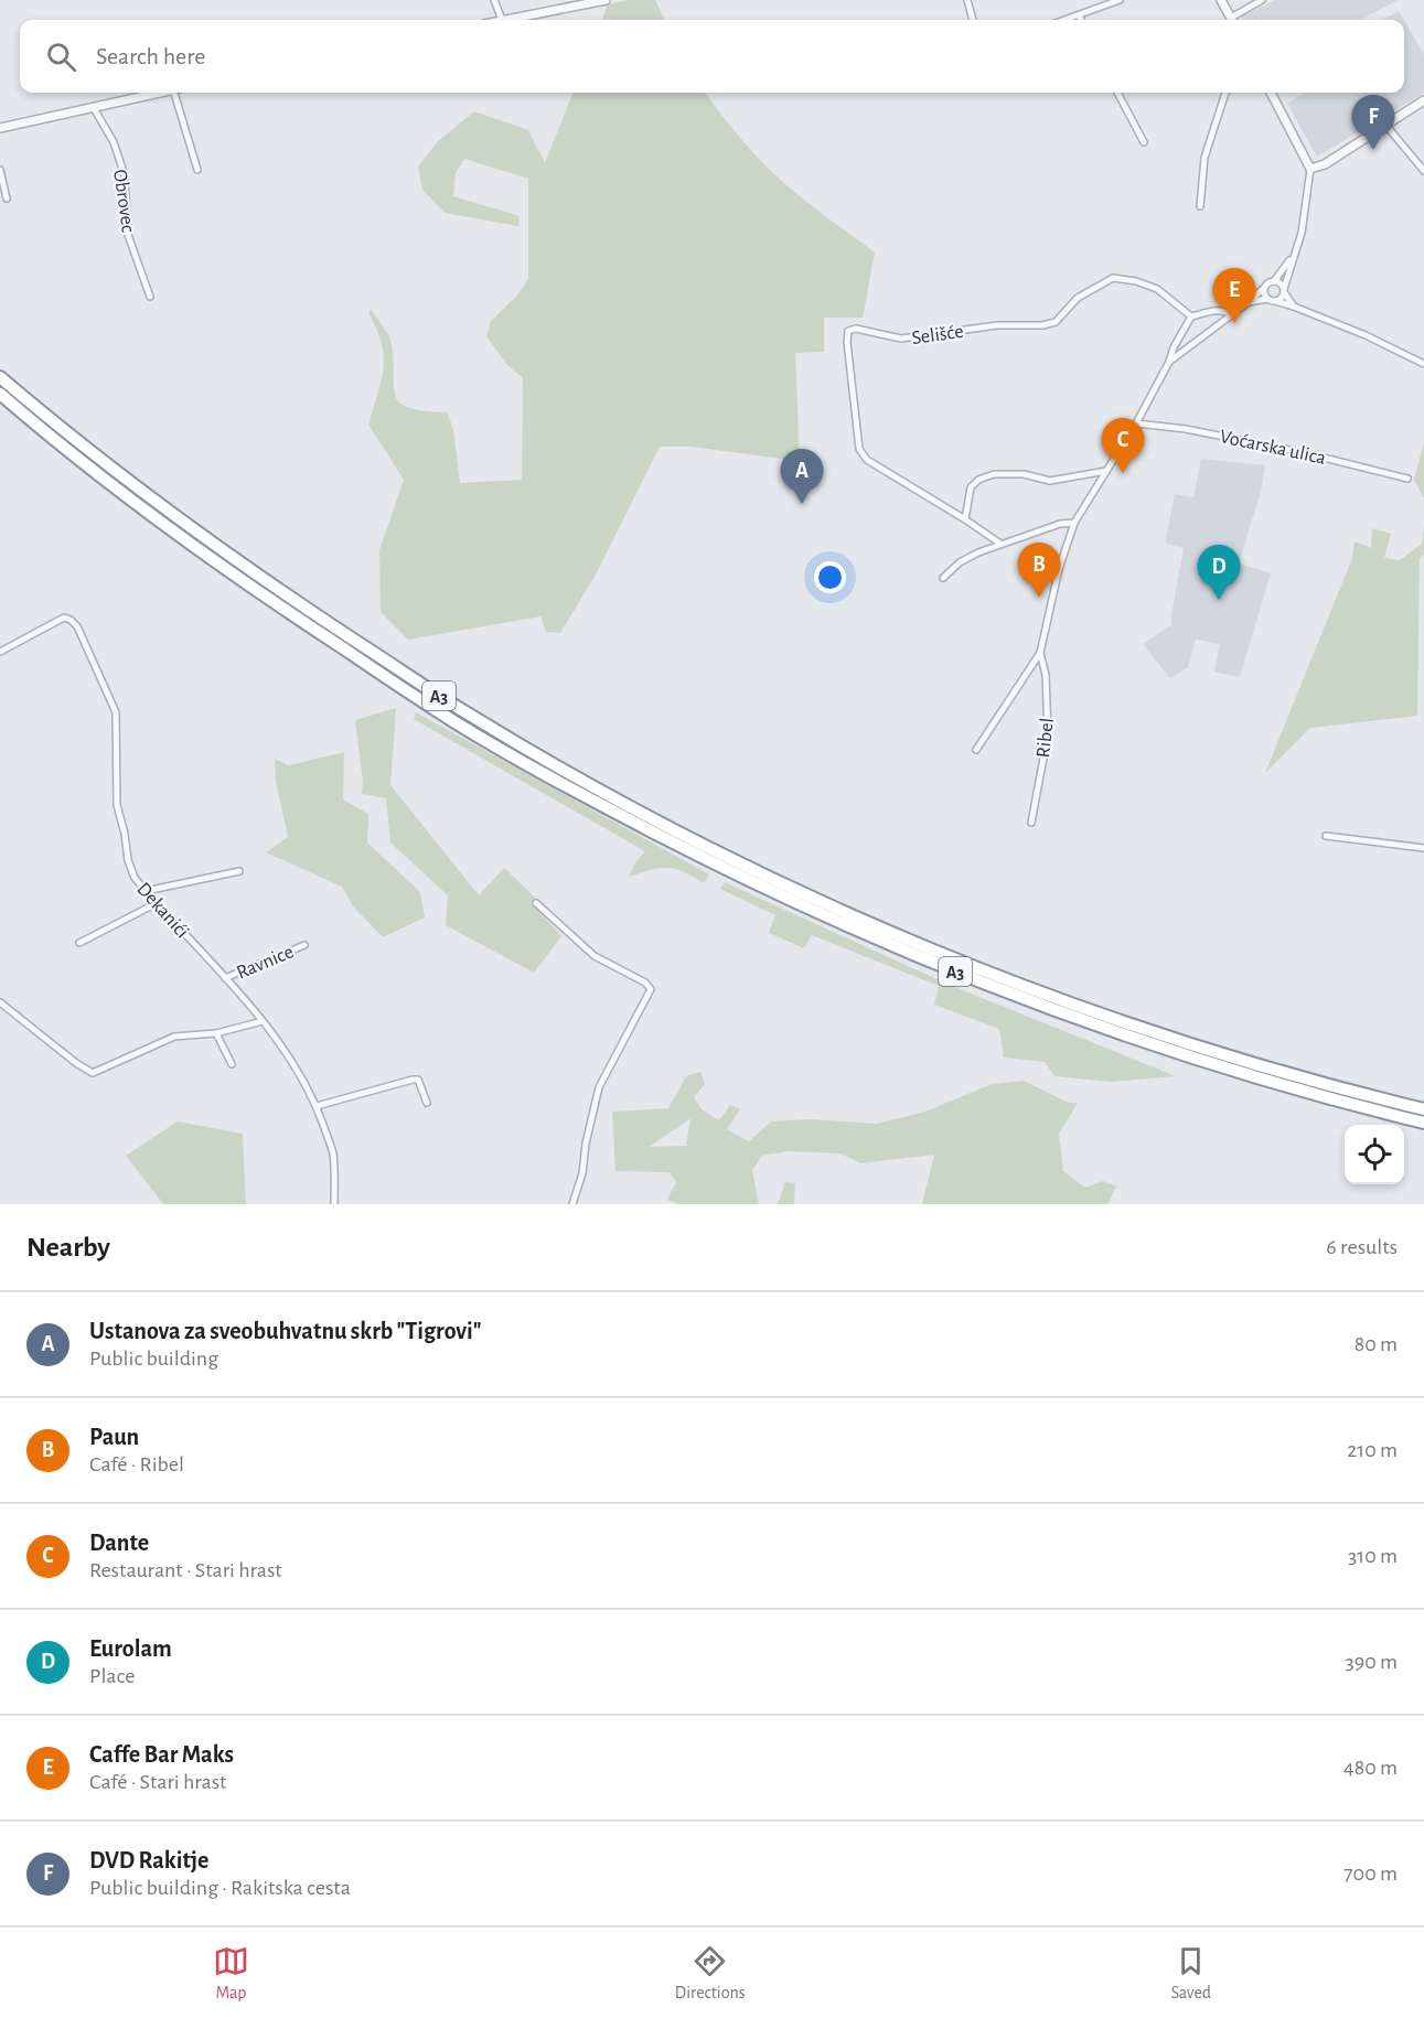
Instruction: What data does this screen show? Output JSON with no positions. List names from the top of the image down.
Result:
{
  "streets": {
    "highway": ["A3"],
    "street": [
      "Obrovec",
      "Selišće",
      "Voćarska ulica",
      "Ribel",
      "Dekanići",
      "Ravnice"
    ]
  },
  "crossings": [
    ["Voćarska ulica", "Ribel"],
    ["Dekanići", "Ravnice"]
  ],
  "page": {
    "search": "Search here",
    "pins": [
      "F",
      "E",
      "C",
      "A",
      "B",
      "D"
    ],
    "heading": ["Nearby", "6 results"],
    "list": [
      {
        "mark": "A",
        "name": "Ustanova za sveobuhvatnu skrb \"Tigrovi\"",
        "note": "Public building",
        "value": "80 m"
      },
      {
        "mark": "B",
        "name": "Paun",
        "note": "Café · Ribel",
        "value": "210 m"
      },
      {
        "mark": "C",
        "name": "Dante",
        "note": "Restaurant · Stari hrast",
        "value": "310 m"
      },
      {
        "mark": "D",
        "name": "Eurolam",
        "note": "Place",
        "value": "390 m"
      },
      {
        "mark": "E",
        "name": "Caffe Bar Maks",
        "note": "Café · Stari hrast",
        "value": "480 m"
      },
      {
        "mark": "F",
        "name": "DVD Rakitje",
        "note": "Public building · Rakitska cesta",
        "value": "700 m"
      }
    ],
    "nav": ["Map", "Directions", "Saved"]
  }
}
